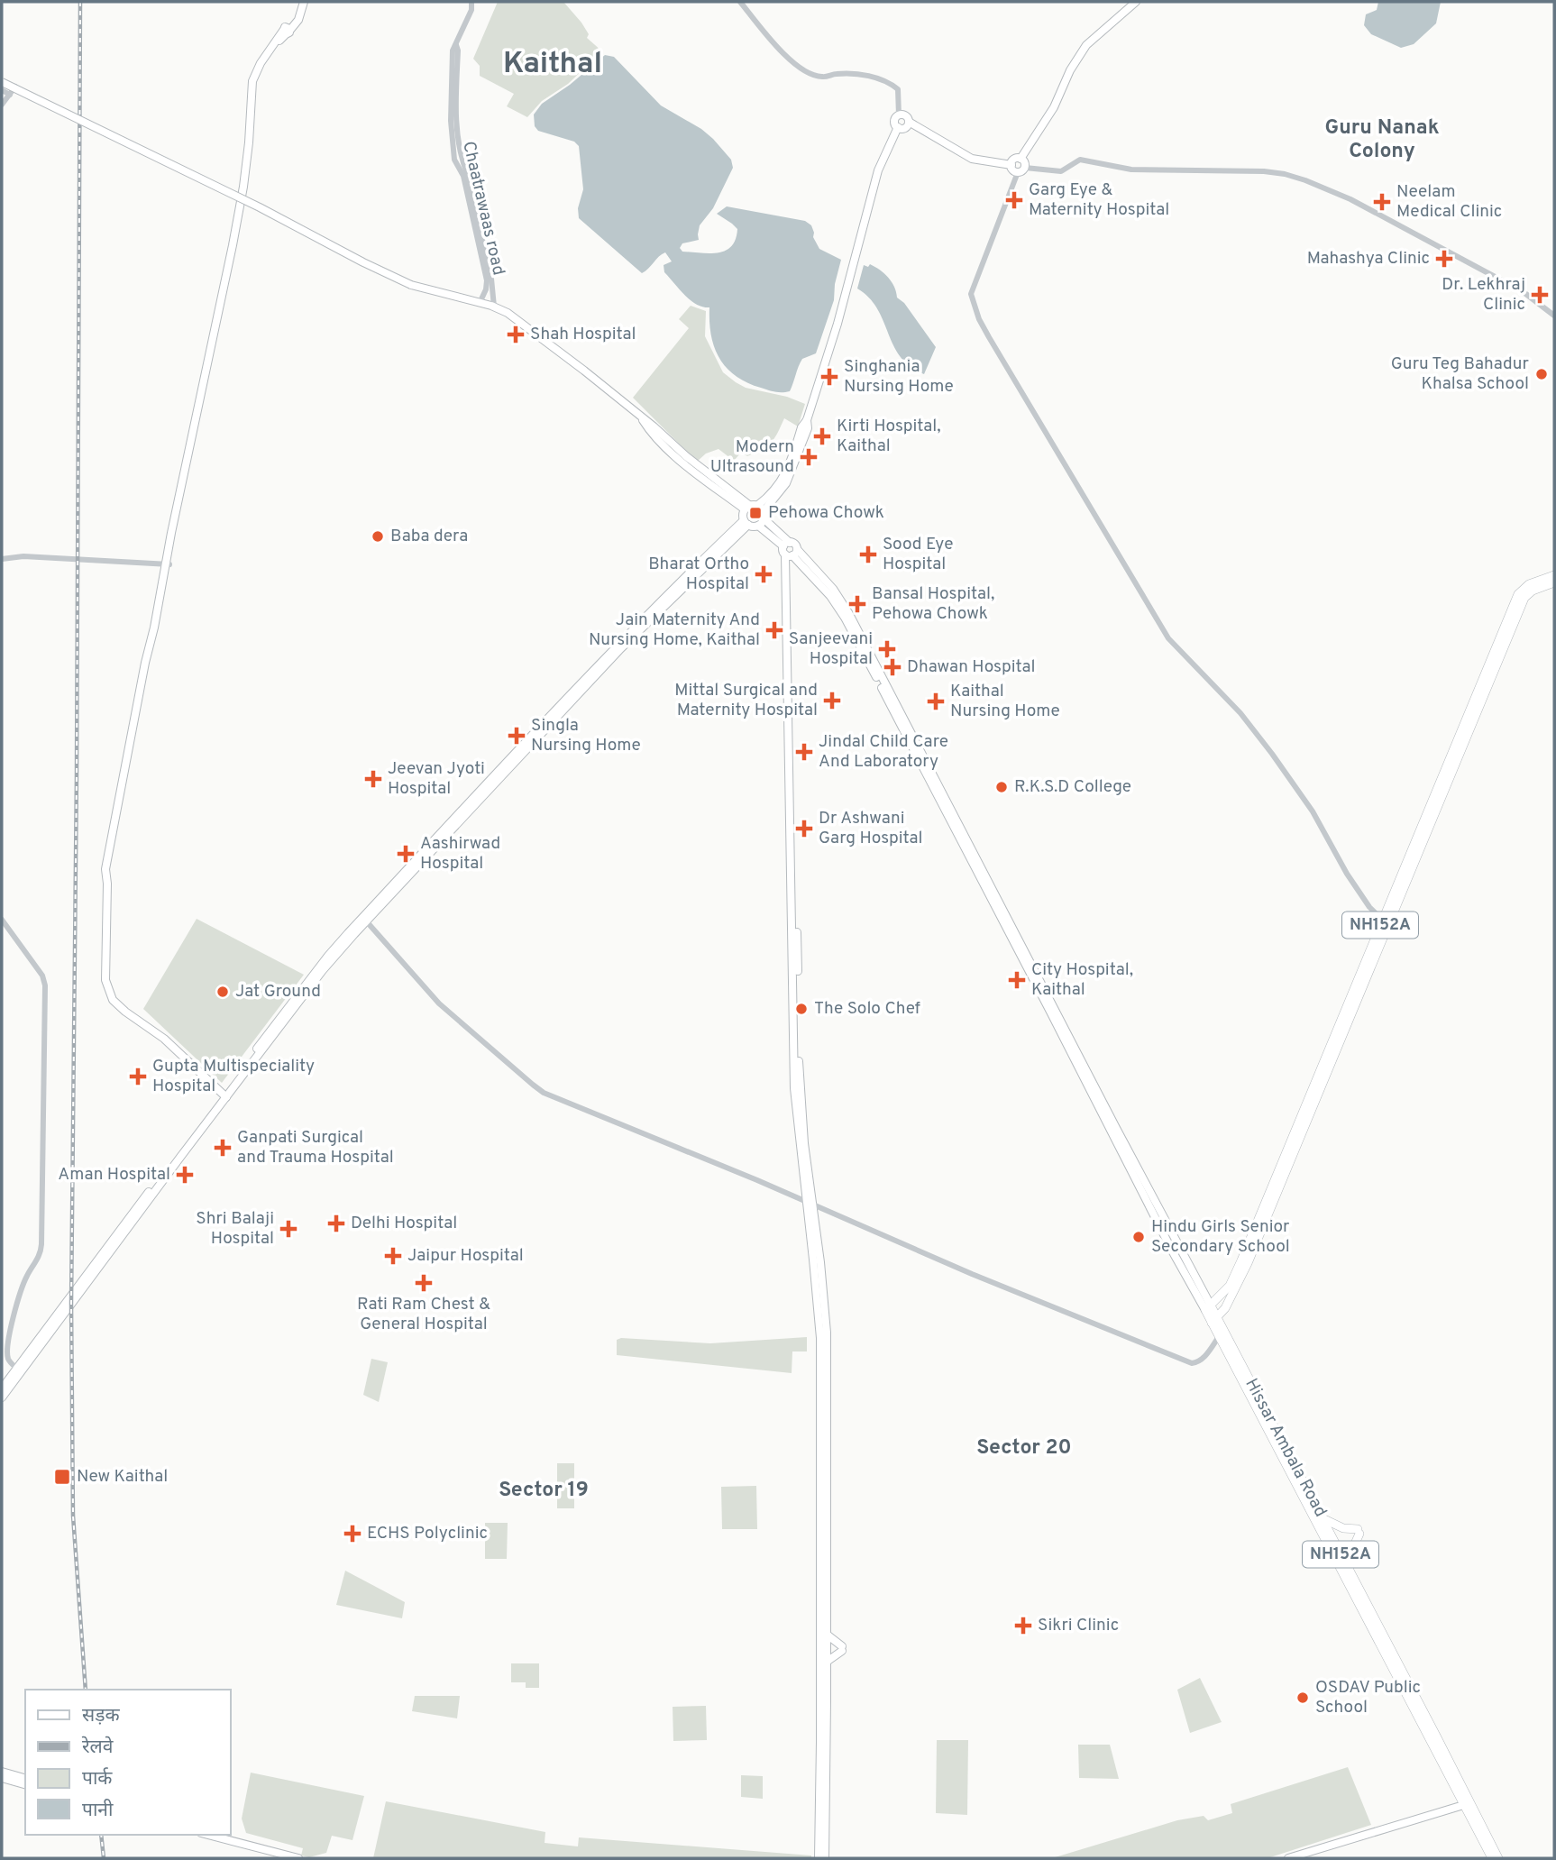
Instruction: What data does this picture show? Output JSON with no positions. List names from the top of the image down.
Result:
{
  "streets": {
    "highway": ["NH152A", "Hissar Ambala Road"],
    "street": ["Chaatrawaas road"]
  },
  "crossings": [
    ["Chaatrawaas road", "Hissar Ambala Road"],
    ["NH152A", "Hissar Ambala Road"]
  ],
  "districts": [
    "Kaithal",
    "Guru Nanak Colony",
    "Sector 20",
    "Sector 19"
  ],
  "places": {
    "health": [
      "Garg Eye & Maternity Hospital",
      "Neelam Medical Clinic",
      "Mahashya Clinic",
      "Dr. Lekhraj Clinic",
      "Shah Hospital",
      "Singhania Nursing Home",
      "Kirti Hospital, Kaithal",
      "Modern Ultrasound",
      "Sood Eye Hospital",
      "Bharat Ortho Hospital",
      "Bansal Hospital, Pehowa Chowk",
      "Jain Maternity And Nursing Home, Kaithal",
      "Sanjeevani Hospital",
      "Dhawan Hospital",
      "Mittal Surgical and Maternity Hospital",
      "Kaithal Nursing Home",
      "Singla Nursing Home",
      "Jindal Child Care And Laboratory",
      "Jeevan Jyoti Hospital",
      "Dr Ashwani Garg Hospital",
      "Aashirwad Hospital",
      "City Hospital, Kaithal",
      "Gupta Multispeciality Hospital",
      "Ganpati Surgical and Trauma Hospital",
      "Aman Hospital",
      "Delhi Hospital",
      "Shri Balaji Hospital",
      "Jaipur Hospital",
      "Rati Ram Chest & General Hospital",
      "ECHS Polyclinic",
      "Sikri Clinic"
    ],
    "other": [
      "Guru Teg Bahadur Khalsa School",
      "Baba dera",
      "R.K.S.D College",
      "Jat Ground",
      "The Solo Chef",
      "Hindu Girls Senior Secondary School",
      "OSDAV Public School"
    ],
    "transit": ["Pehowa Chowk", "New Kaithal"]
  },
  "legend": [
    "सड़क",
    "रेलवे",
    "पार्क",
    "पानी"
  ]
}
